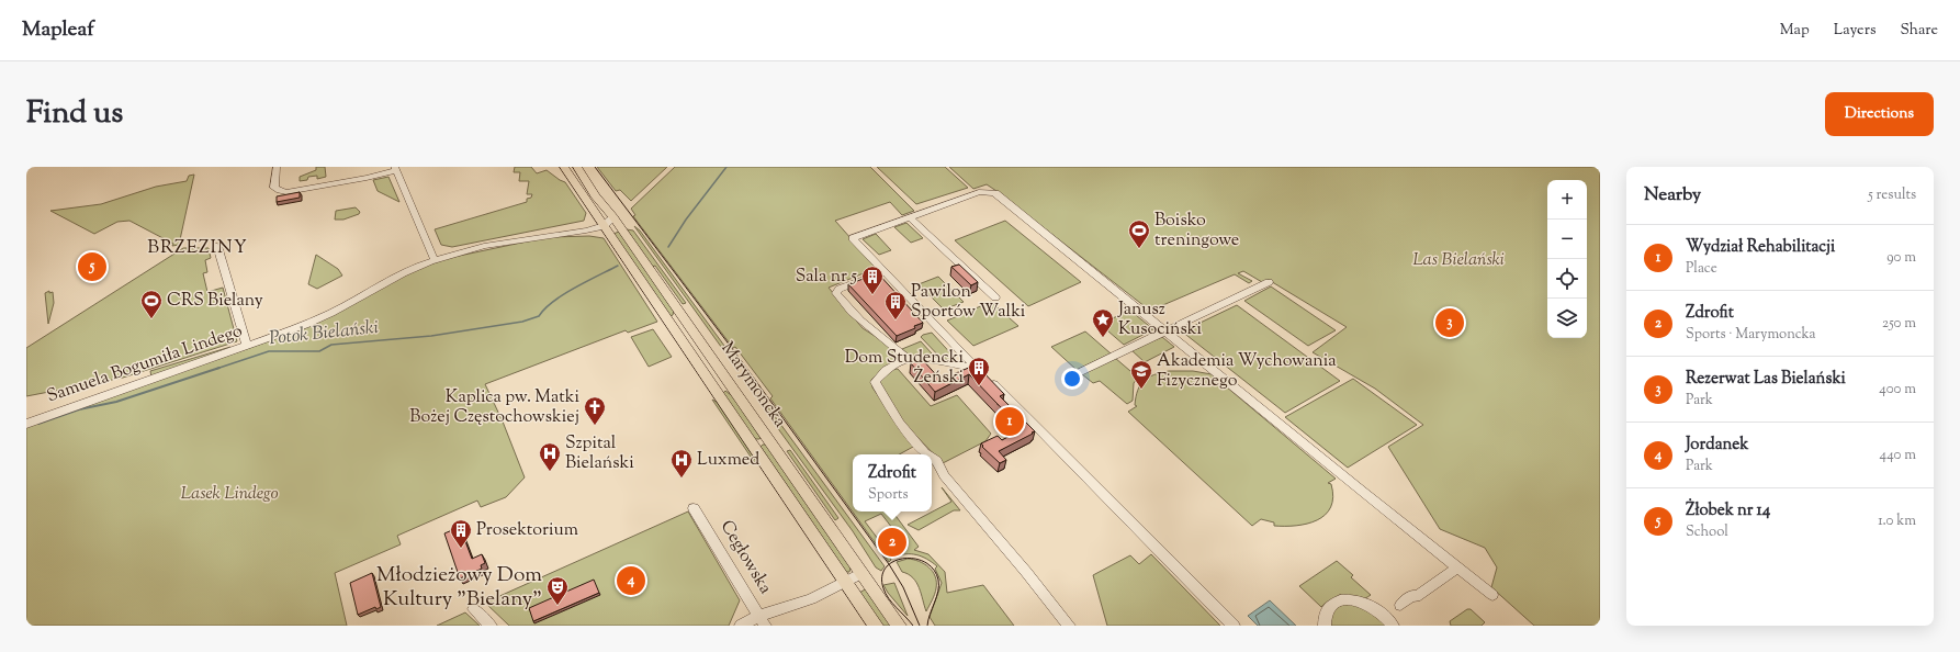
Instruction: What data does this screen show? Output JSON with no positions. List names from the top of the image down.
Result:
{
  "streets": {
    "main road": ["Marymoncka"],
    "street": ["Samuela Bogumiła Lindego", "Cegłowska"]
  },
  "crossings": [
    ["Samuela Bogumiła Lindego", "Marymoncka"]
  ],
  "districts": ["BRZEZINY"],
  "water": ["Potok Bielański"],
  "parks": ["Las Bielański", "Lasek Lindego"],
  "places": {
    "sports": ["Boisko treningowe", "CRS Bielany"],
    "building": [
      "Sala nr 5",
      "Pawilon Sportów Walki",
      "Dom Studencki Żeński",
      "Prosektorium"
    ],
    "place": ["Janusz Kusociński"],
    "school or university": ["Akademia Wychowania Fizycznego"],
    "church": ["Kaplica pw. Matki Bożej Częstochowskiej"],
    "hospital": ["Szpital Bielański", "Luxmed"],
    "theatre": ["Młodzieżowy Dom Kultury \"Bielany\""]
  },
  "page": {
    "header": "Mapleaf",
    "nav": ["Map", "Layers", "Share"],
    "title": "Find us",
    "buttons": "Directions",
    "heading": ["Nearby", "5 results"],
    "map_buttons": ["+", "−"],
    "list": [
      {
        "mark": "1",
        "name": "Wydział Rehabilitacji",
        "note": "Place",
        "value": "90 m"
      },
      {
        "mark": "2",
        "name": "Zdrofit",
        "note": "Sports · Marymoncka",
        "value": "250 m"
      },
      {
        "mark": "3",
        "name": "Rezerwat Las Bielański",
        "note": "Park",
        "value": "400 m"
      },
      {
        "mark": "4",
        "name": "Jordanek",
        "note": "Park",
        "value": "440 m"
      },
      {
        "mark": "5",
        "name": "Żłobek nr 14",
        "note": "School",
        "value": "1.0 km"
      }
    ],
    "pins": [
      "5",
      "3",
      "1",
      "2",
      "4"
    ],
    "popup": ["Zdrofit", "Sports"]
  }
}
